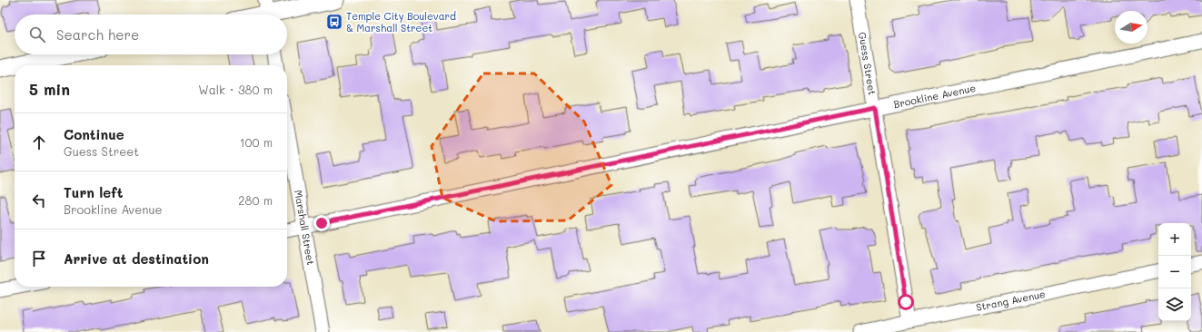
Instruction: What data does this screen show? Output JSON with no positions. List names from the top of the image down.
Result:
{
  "streets": {
    "street": [
      "Guess Street",
      "Brookline Avenue",
      "Marshall Street",
      "Strang Avenue"
    ]
  },
  "crossings": [
    ["Guess Street", "Brookline Avenue"],
    ["Guess Street", "Strang Avenue"],
    ["Brookline Avenue", "Marshall Street"]
  ],
  "places": {
    "bus stop": ["Temple City Boulevard & Marshall Street"]
  },
  "north": "right",
  "page": {
    "search": "Search here",
    "heading": ["5 min", "Walk · 380 m"],
    "list": [
      ["Continue", "Guess Street", "100 m"],
      ["Turn left", "Brookline Avenue", "280 m"],
      "Arrive at destination"
    ],
    "map_buttons": ["+", "−"]
  }
}
